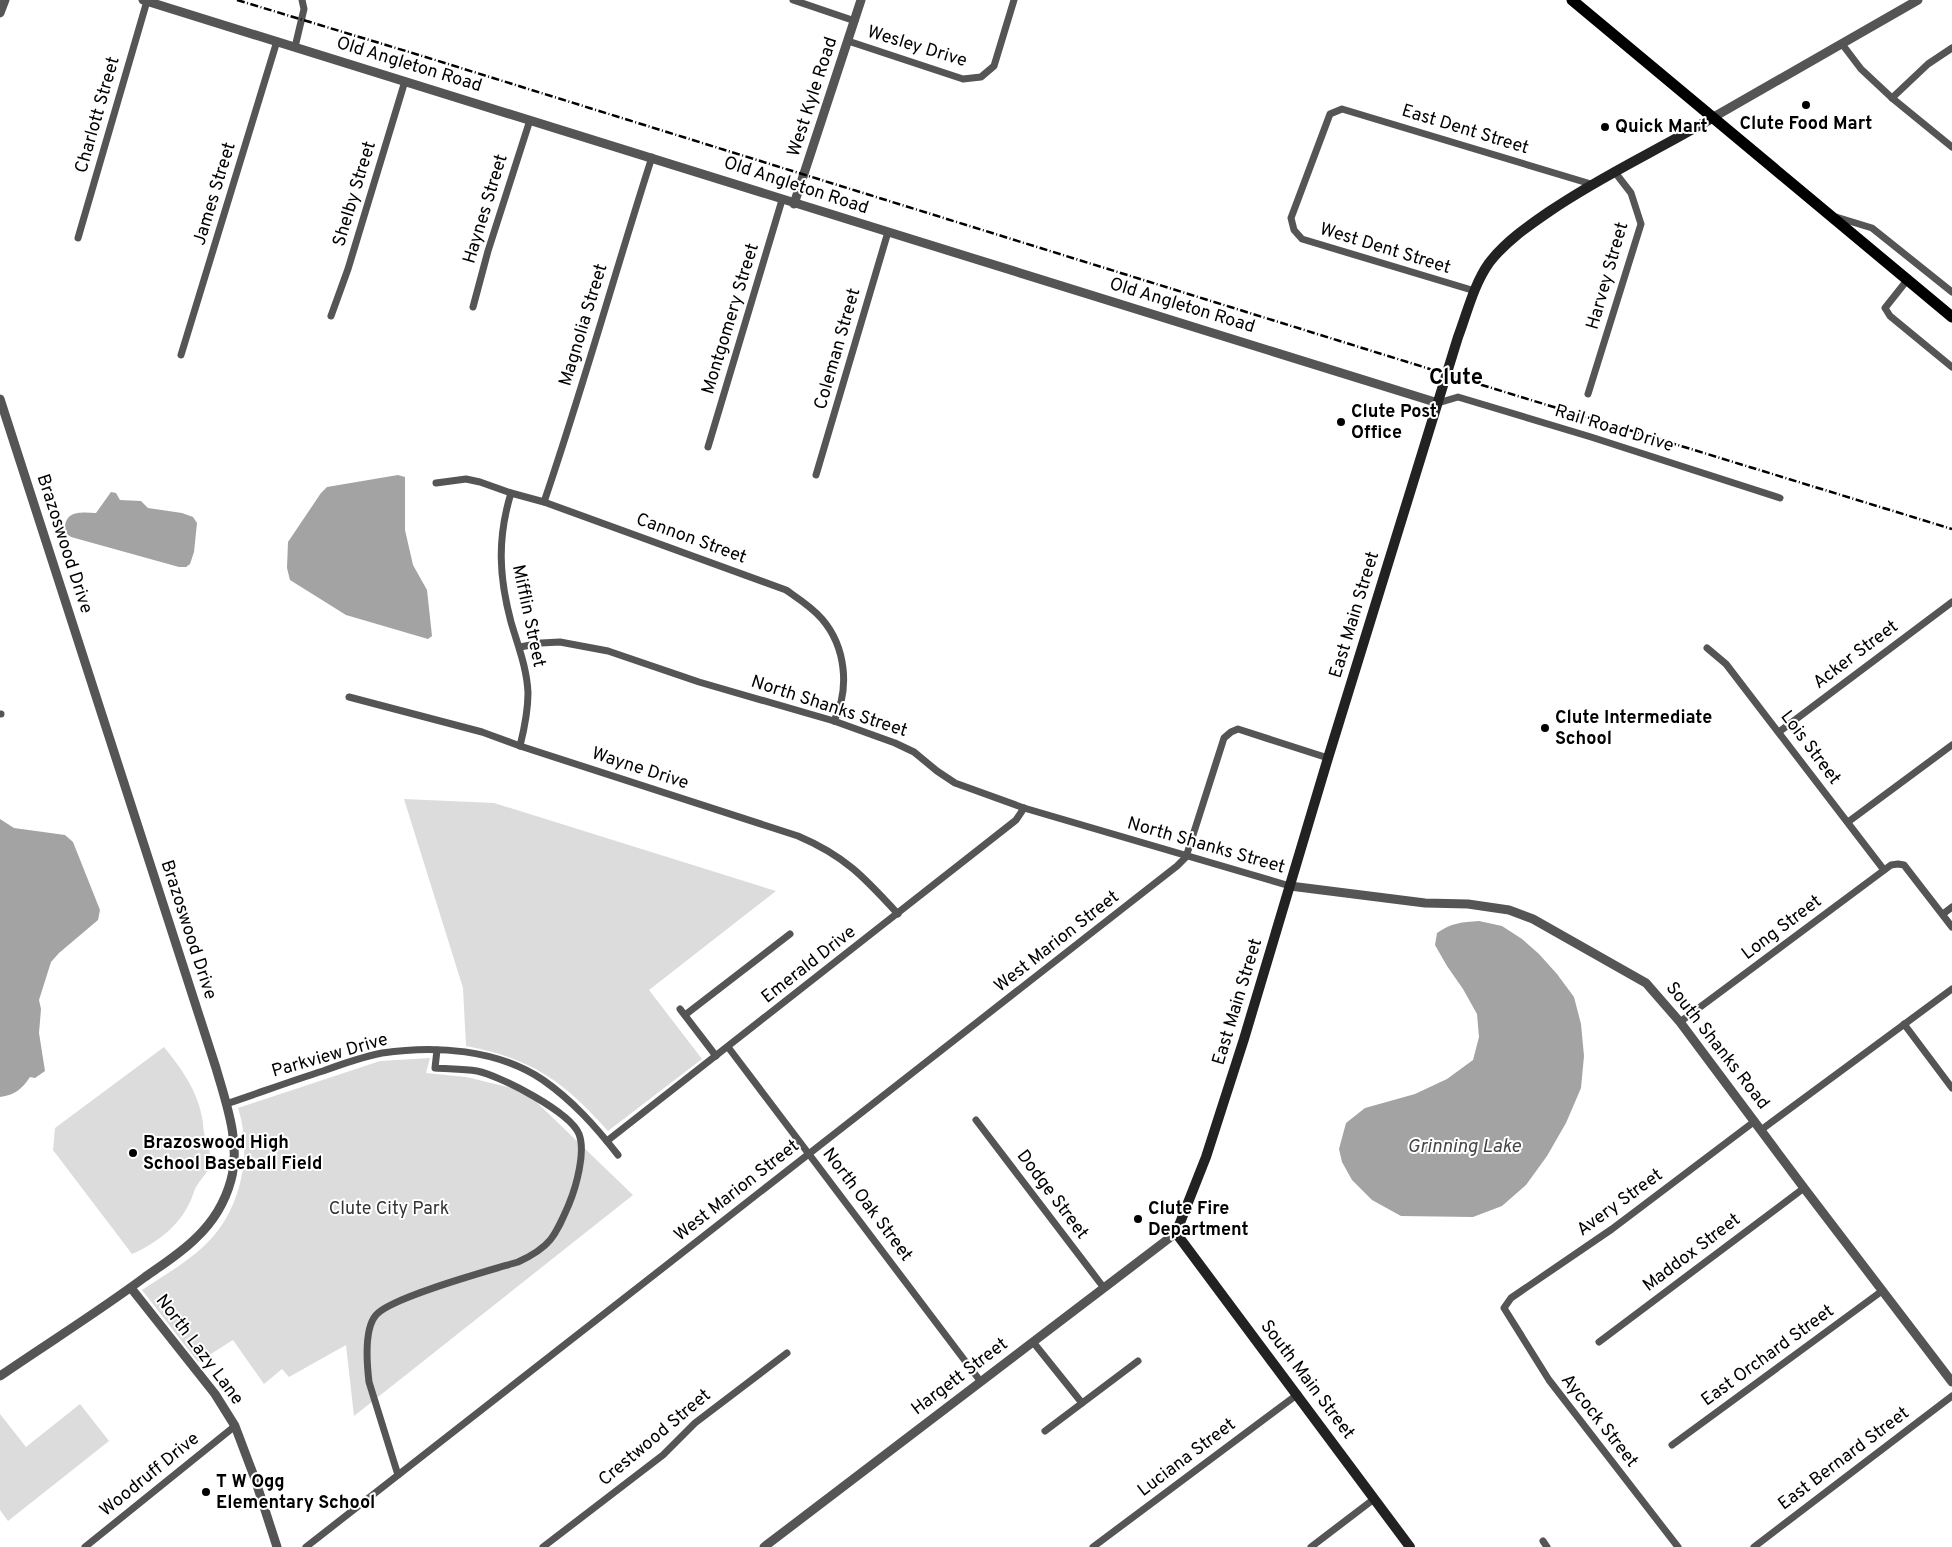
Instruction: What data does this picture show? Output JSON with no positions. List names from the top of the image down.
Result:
{
  "streets": {
    "main road": ["East Main Street", "South Main Street"],
    "street": [
      "Wesley Drive",
      "Old Angleton Road",
      "West Kyle Road",
      "Charlott Street",
      "East Dent Street",
      "James Street",
      "Shelby Street",
      "Haynes Street",
      "West Dent Street",
      "Harvey Street",
      "Montgomery Street",
      "Magnolia Street",
      "Coleman Street",
      "Rail Road Drive",
      "Cannon Street",
      "Brazoswood Drive",
      "Mifflin Street",
      "Acker Street",
      "North Shanks Street",
      "Lois Street",
      "Wayne Drive",
      "Long Street",
      "West Marion Street",
      "Emerald Drive",
      "South Shanks Road",
      "Parkview Drive",
      "Dodge Street",
      "Avery Street",
      "North Oak Street",
      "Maddox Street",
      "North Lazy Lane",
      "East Orchard Street",
      "Hargett Street",
      "Aycock Street",
      "Crestwood Street",
      "Luciana Street",
      "East Bernard Street",
      "Woodruff Drive"
    ]
  },
  "crossings": [
    ["Wesley Drive", "West Kyle Road"],
    ["Old Angleton Road", "West Kyle Road"],
    ["Old Angleton Road", "Charlott Street"],
    ["Old Angleton Road", "James Street"],
    ["Old Angleton Road", "Shelby Street"],
    ["Old Angleton Road", "Haynes Street"],
    ["Old Angleton Road", "Montgomery Street"],
    ["Old Angleton Road", "Magnolia Street"],
    ["Old Angleton Road", "Coleman Street"],
    ["Old Angleton Road", "Rail Road Drive"],
    ["Old Angleton Road", "East Main Street"],
    ["East Dent Street", "West Dent Street"],
    ["East Dent Street", "East Main Street"],
    ["West Dent Street", "East Main Street"],
    ["Harvey Street", "East Main Street"],
    ["Magnolia Street", "Cannon Street"],
    ["Rail Road Drive", "East Main Street"],
    ["Cannon Street", "Mifflin Street"],
    ["Cannon Street", "North Shanks Street"],
    ["Brazoswood Drive", "Parkview Drive"],
    ["Brazoswood Drive", "North Lazy Lane"],
    ["East Main Street", "North Shanks Street"],
    ["East Main Street", "South Shanks Road"],
    ["East Main Street", "Hargett Street"],
    ["East Main Street", "South Main Street"],
    ["Mifflin Street", "North Shanks Street"],
    ["Mifflin Street", "Wayne Drive"],
    ["Acker Street", "Lois Street"],
    ["North Shanks Street", "West Marion Street"],
    ["North Shanks Street", "Emerald Drive"],
    ["North Shanks Street", "South Shanks Road"],
    ["Lois Street", "Long Street"],
    ["Wayne Drive", "Emerald Drive"],
    ["Long Street", "South Shanks Road"],
    ["West Marion Street", "North Oak Street"],
    ["Emerald Drive", "Parkview Drive"],
    ["Emerald Drive", "North Oak Street"],
    ["South Shanks Road", "Avery Street"],
    ["South Shanks Road", "Maddox Street"],
    ["South Shanks Road", "East Orchard Street"],
    ["Dodge Street", "Hargett Street"],
    ["Avery Street", "Aycock Street"],
    ["North Oak Street", "Hargett Street"],
    ["North Lazy Lane", "Woodruff Drive"],
    ["Hargett Street", "South Main Street"],
    ["South Main Street", "Luciana Street"]
  ],
  "districts": ["Clute"],
  "water": ["Grinning Lake"],
  "parks": ["Clute City Park"],
  "places": [
    "Clute Food Mart",
    "Quick Mart",
    "Clute Post Office",
    "Clute Intermediate School",
    "Brazoswood High School Baseball Field",
    "Clute Fire Department",
    "T W Ogg Elementary School"
  ]
}
